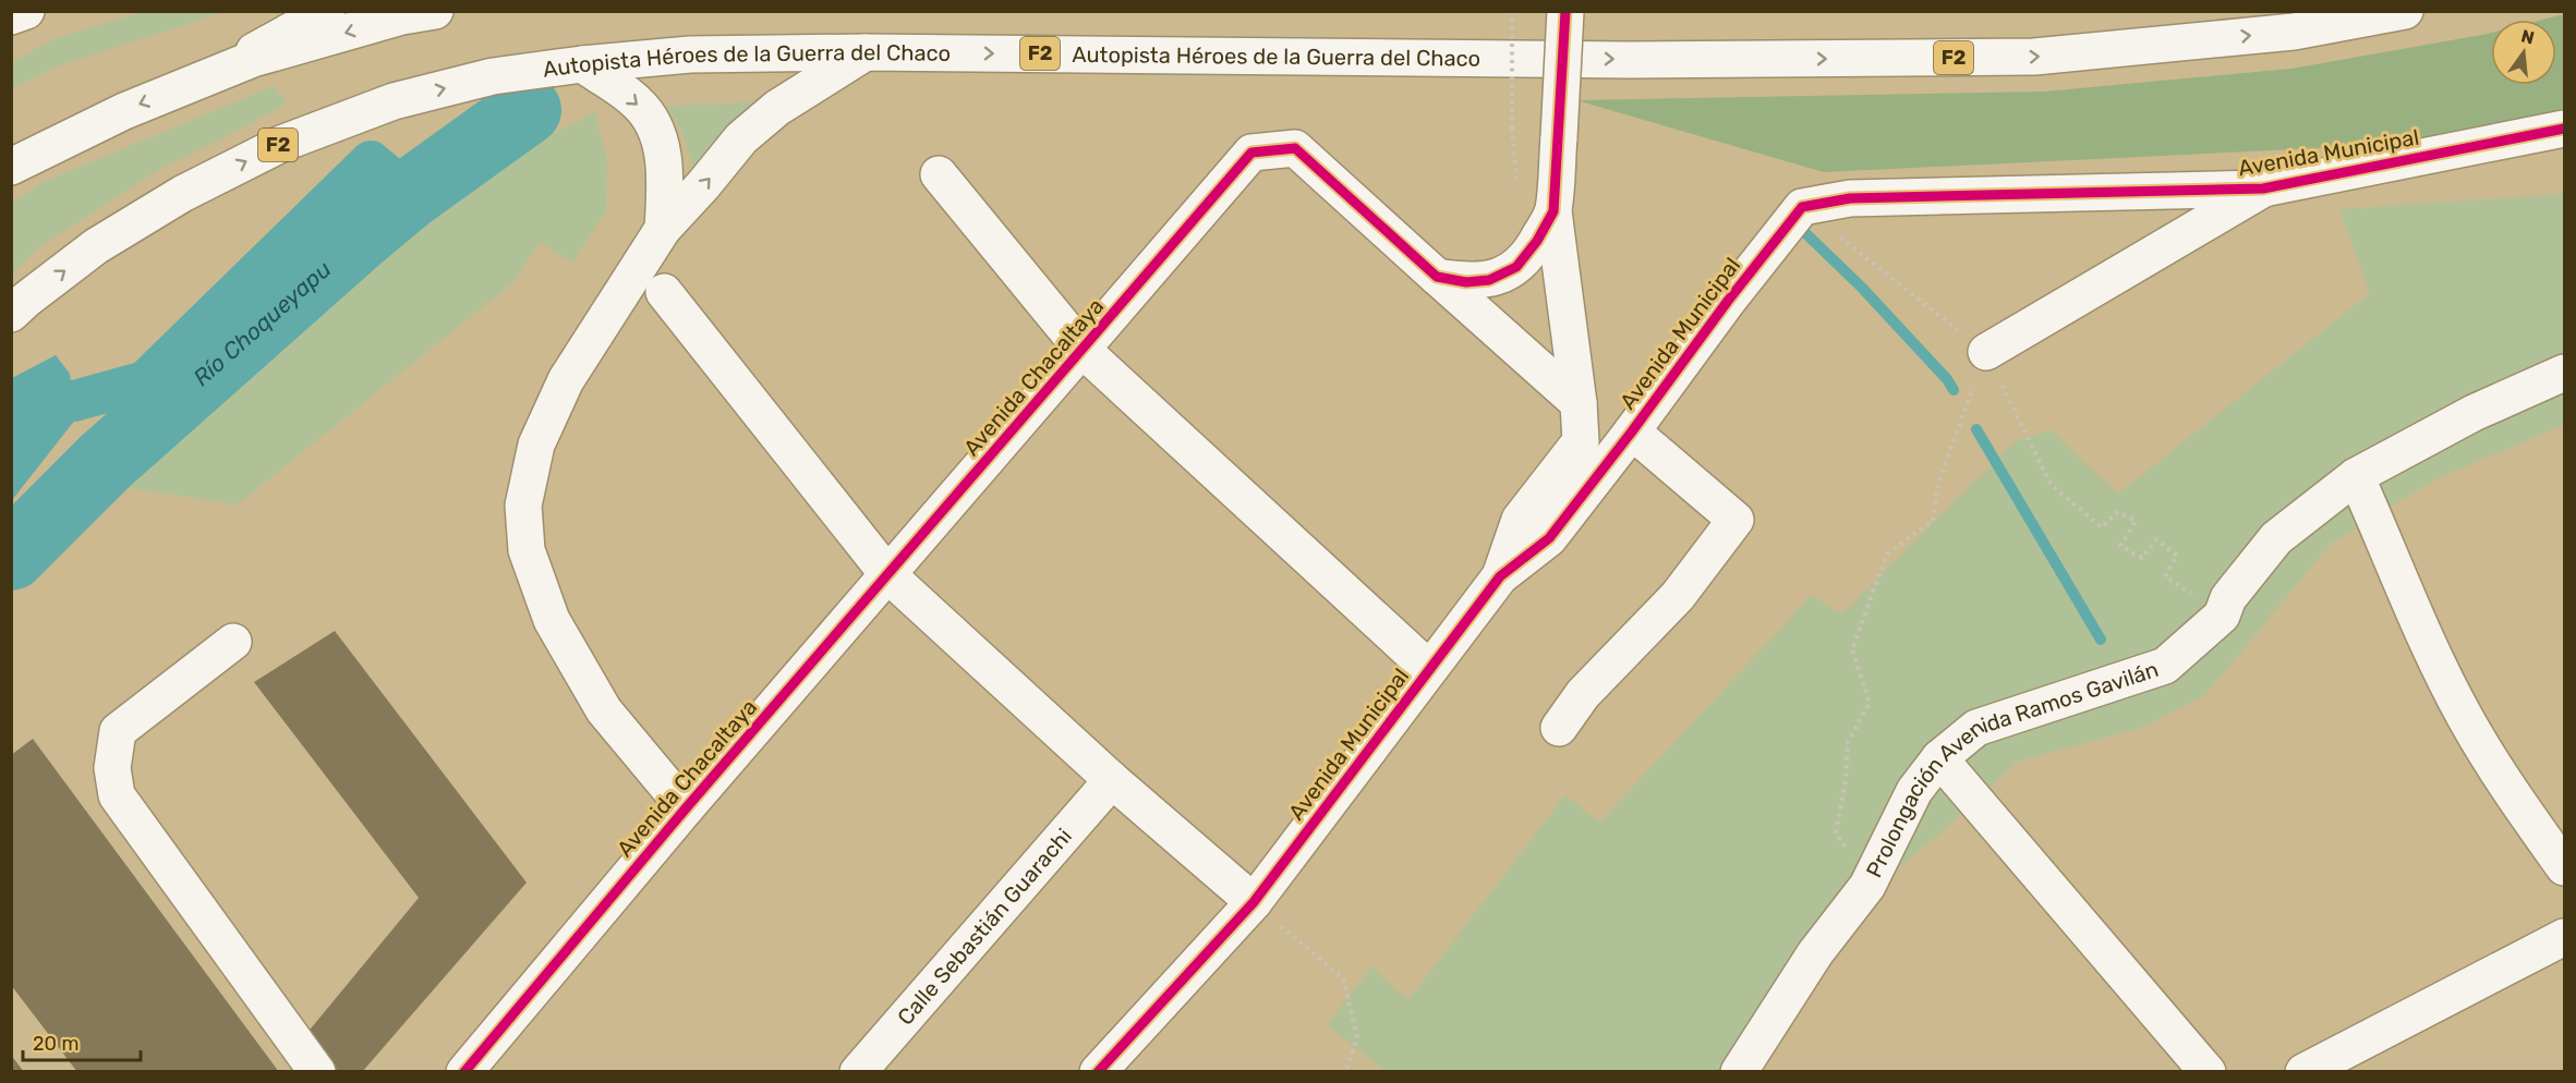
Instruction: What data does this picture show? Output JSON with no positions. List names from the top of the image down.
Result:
{
  "streets": {
    "main road": [
      "F2",
      "Autopista Héroes de la Guerra del Chaco",
      "Avenida Municipal",
      "Avenida Chacaltaya",
      "Prolongación Avenida Ramos Gavilán",
      "Calle Sebastián Guarachi"
    ]
  },
  "crossings": [
    ["Avenida Municipal", "Avenida Chacaltaya"]
  ],
  "water": ["Río Choqueyapu"],
  "scale_bar": "20 m",
  "north": "top"
}
